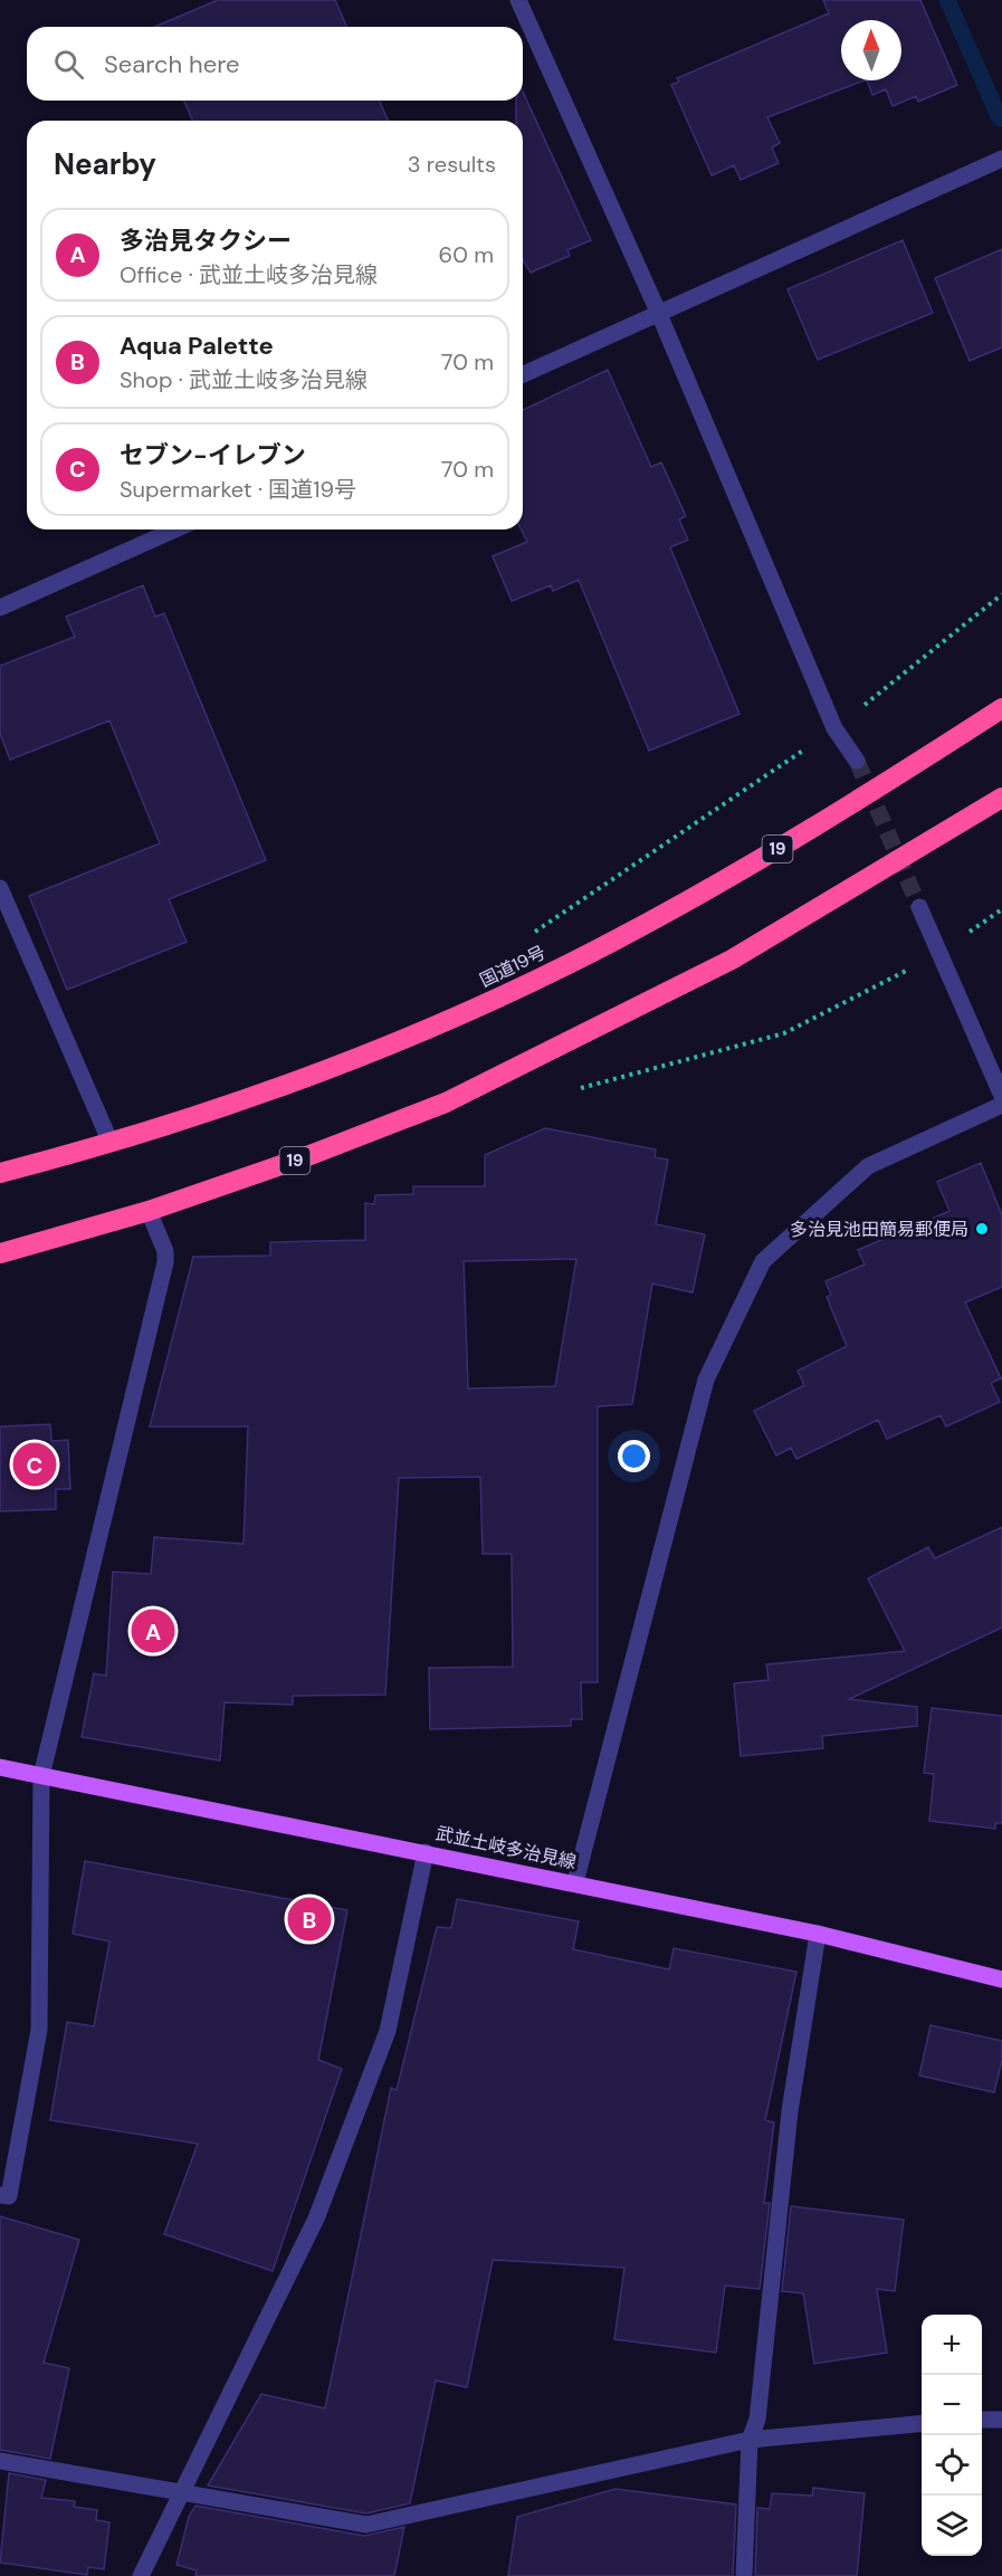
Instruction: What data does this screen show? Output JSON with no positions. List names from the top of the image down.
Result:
{
  "streets": {
    "highway": ["19", "国道19号"],
    "main road": ["武並土岐多治見線"]
  },
  "places": ["多治見池田簡易郵便局"],
  "north": "top",
  "page": {
    "search": "Search here",
    "heading": ["Nearby", "3 results"],
    "list": [
      {
        "mark": "A",
        "name": "多治見タクシー",
        "note": "Office · 武並土岐多治見線",
        "value": "60 m"
      },
      {
        "mark": "B",
        "name": "Aqua Palette",
        "note": "Shop · 武並土岐多治見線",
        "value": "70 m"
      },
      {
        "mark": "C",
        "name": "セブン-イレブン",
        "note": "Supermarket · 国道19号",
        "value": "70 m"
      }
    ],
    "pins": ["C", "A", "B"],
    "map_buttons": ["+", "−"]
  }
}
